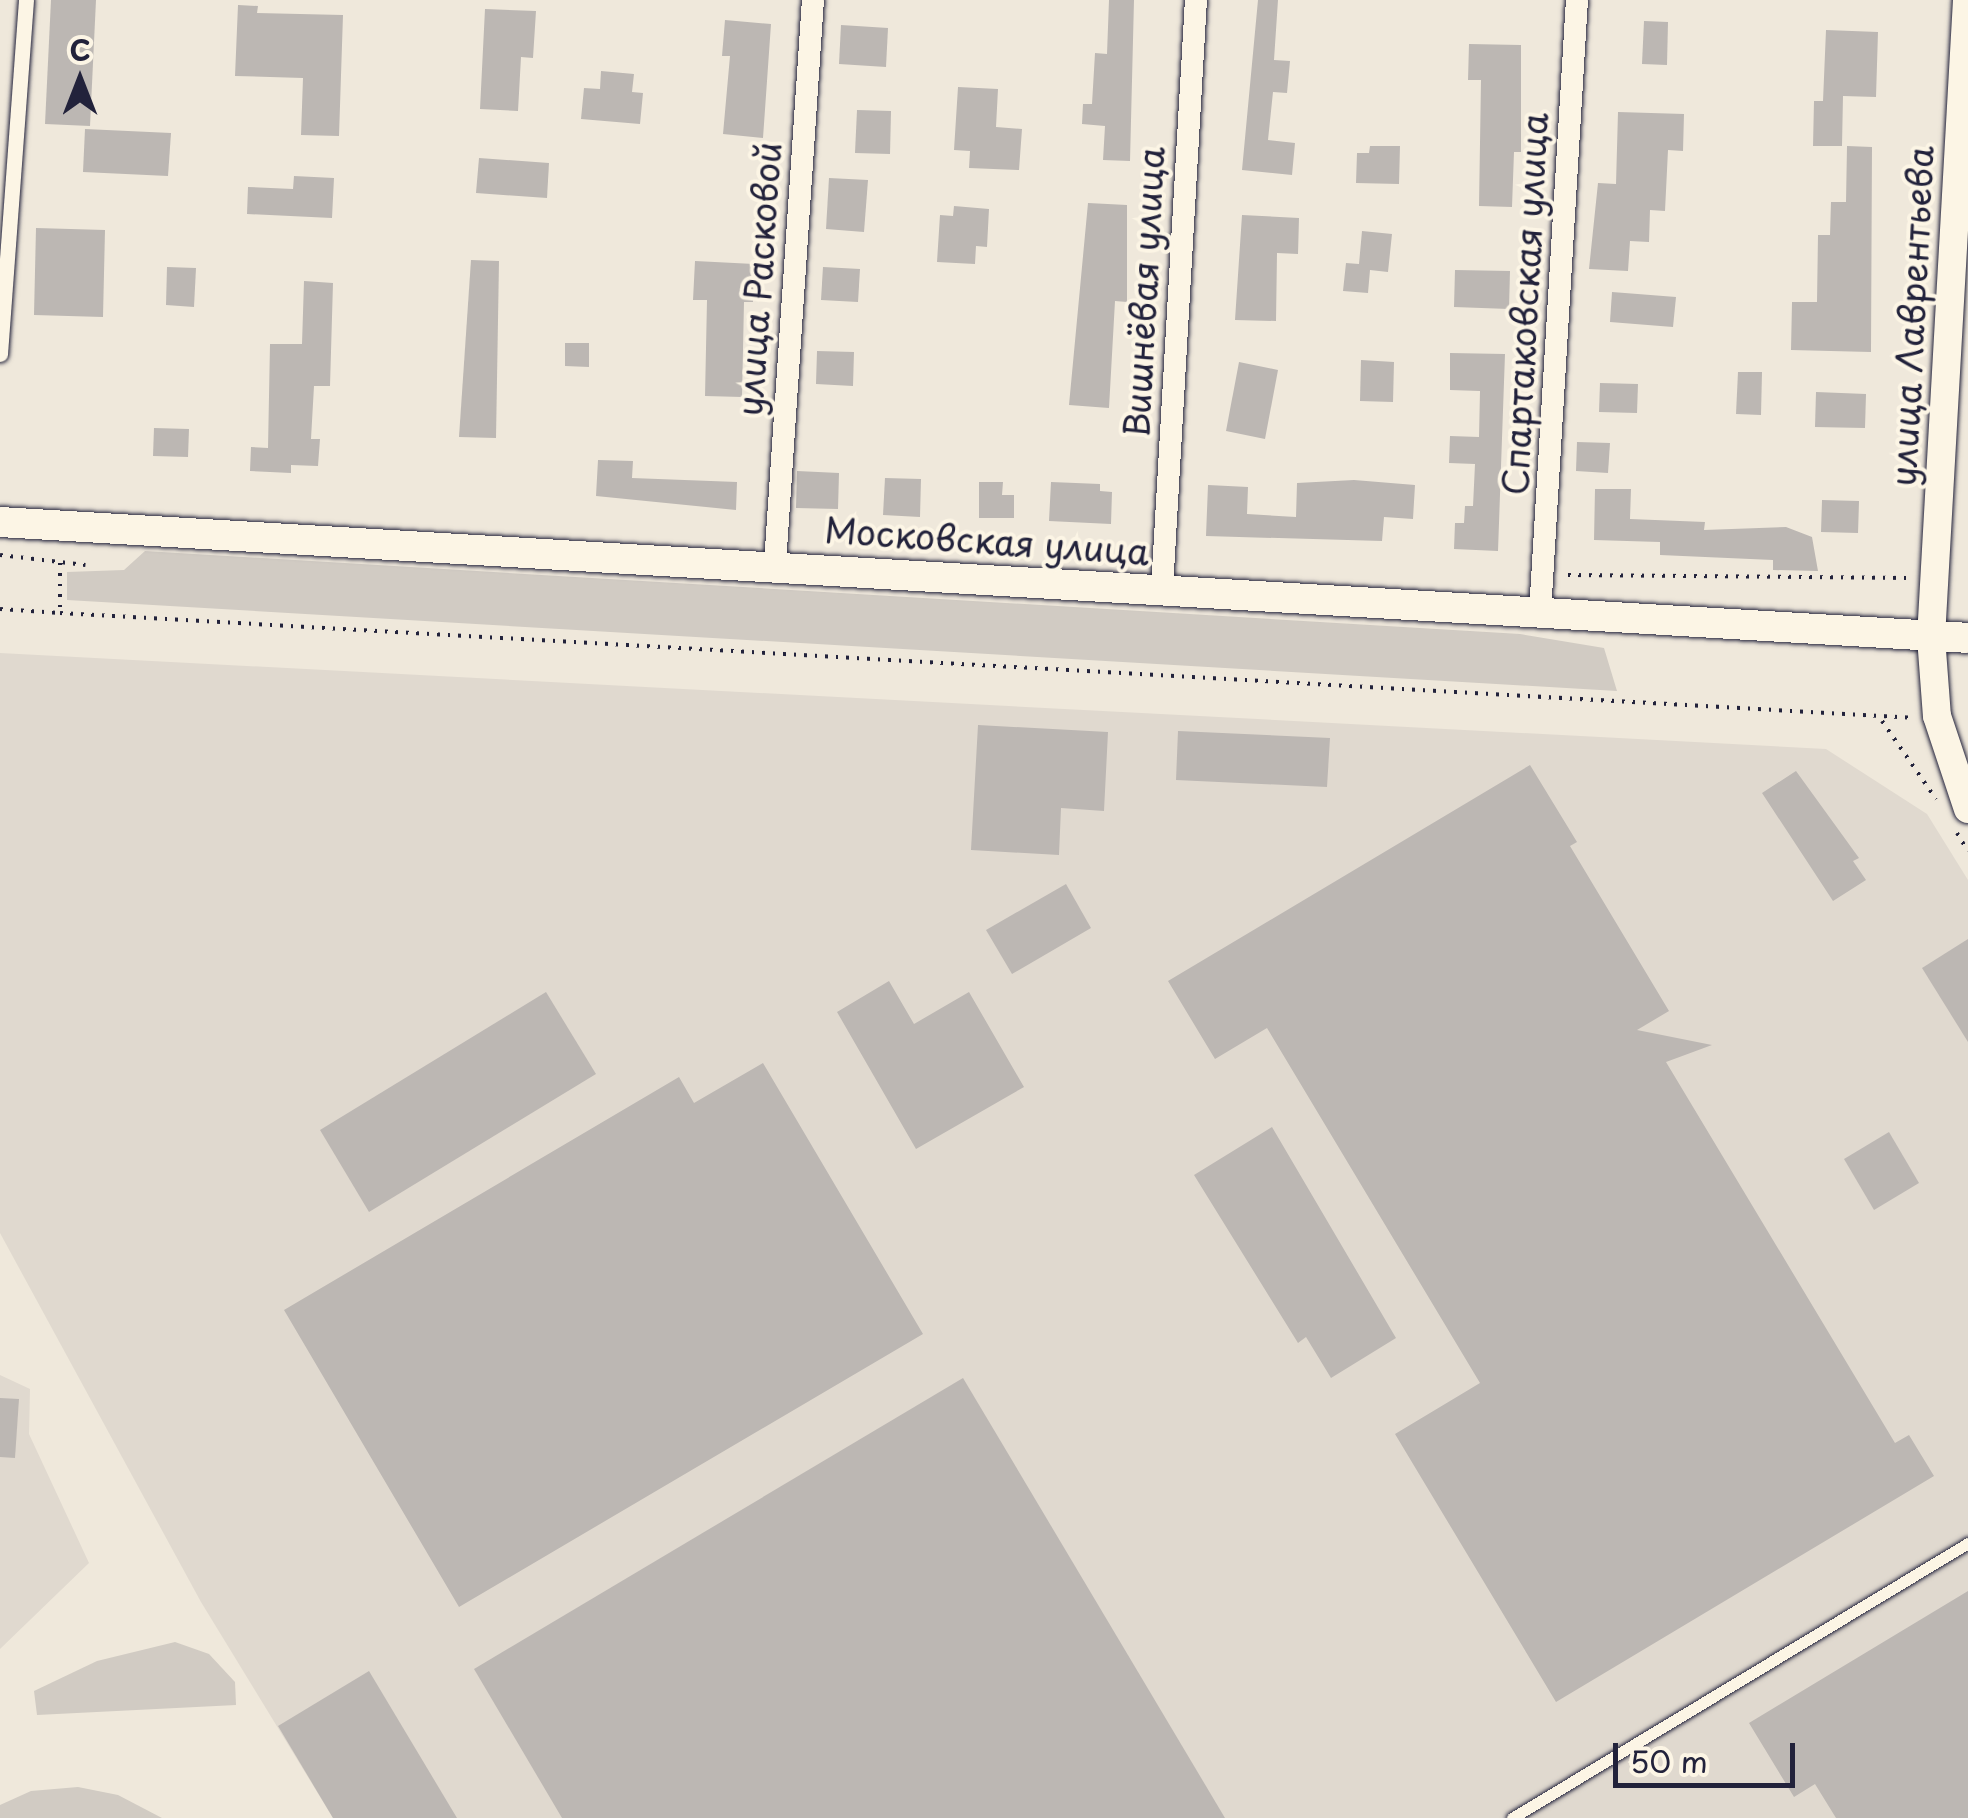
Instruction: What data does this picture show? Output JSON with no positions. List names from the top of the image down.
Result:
{
  "streets": {
    "main road": ["Московская улица"],
    "street": [
      "улица Расковой",
      "Вишнёвая улица",
      "Спартаковская улица",
      "улица Лаврентьева"
    ]
  },
  "crossings": [
    ["улица Расковой", "Московская улица"],
    ["Вишнёвая улица", "Московская улица"],
    ["Спартаковская улица", "Московская улица"],
    ["улица Лаврентьева", "Московская улица"]
  ],
  "scale_bar": "50 m",
  "north": "top"
}
